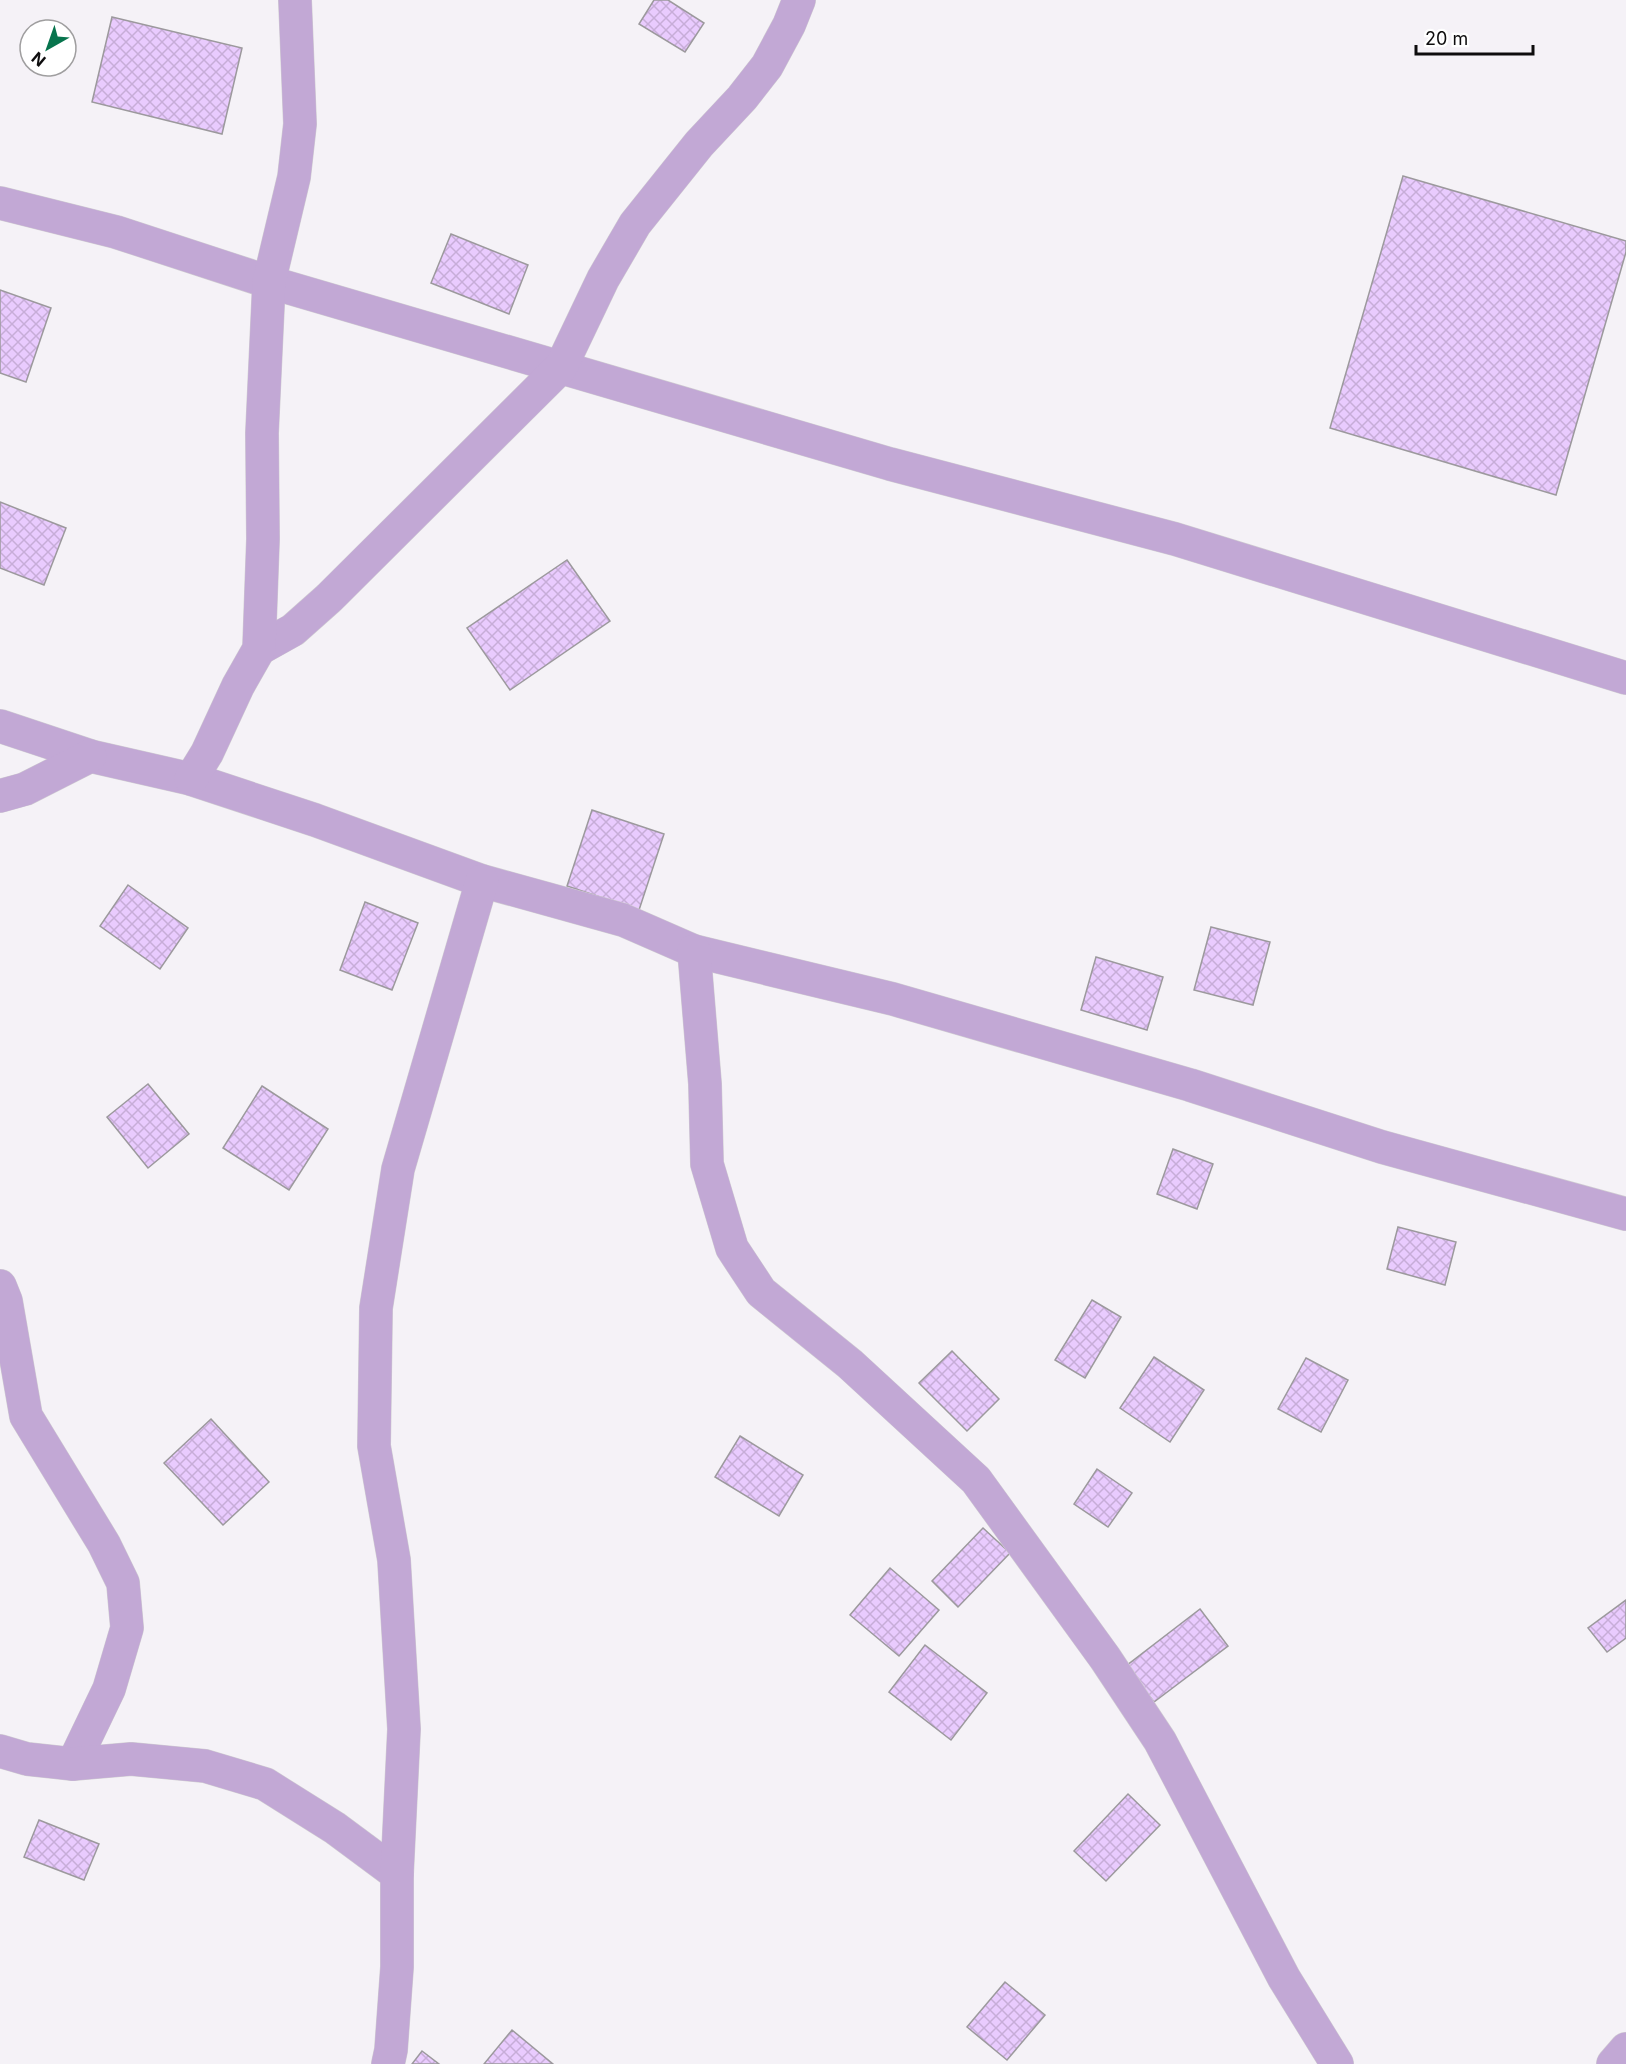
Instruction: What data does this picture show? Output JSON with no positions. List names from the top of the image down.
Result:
{
  "scale_bar": "20 m",
  "north": "bottom left"
}
